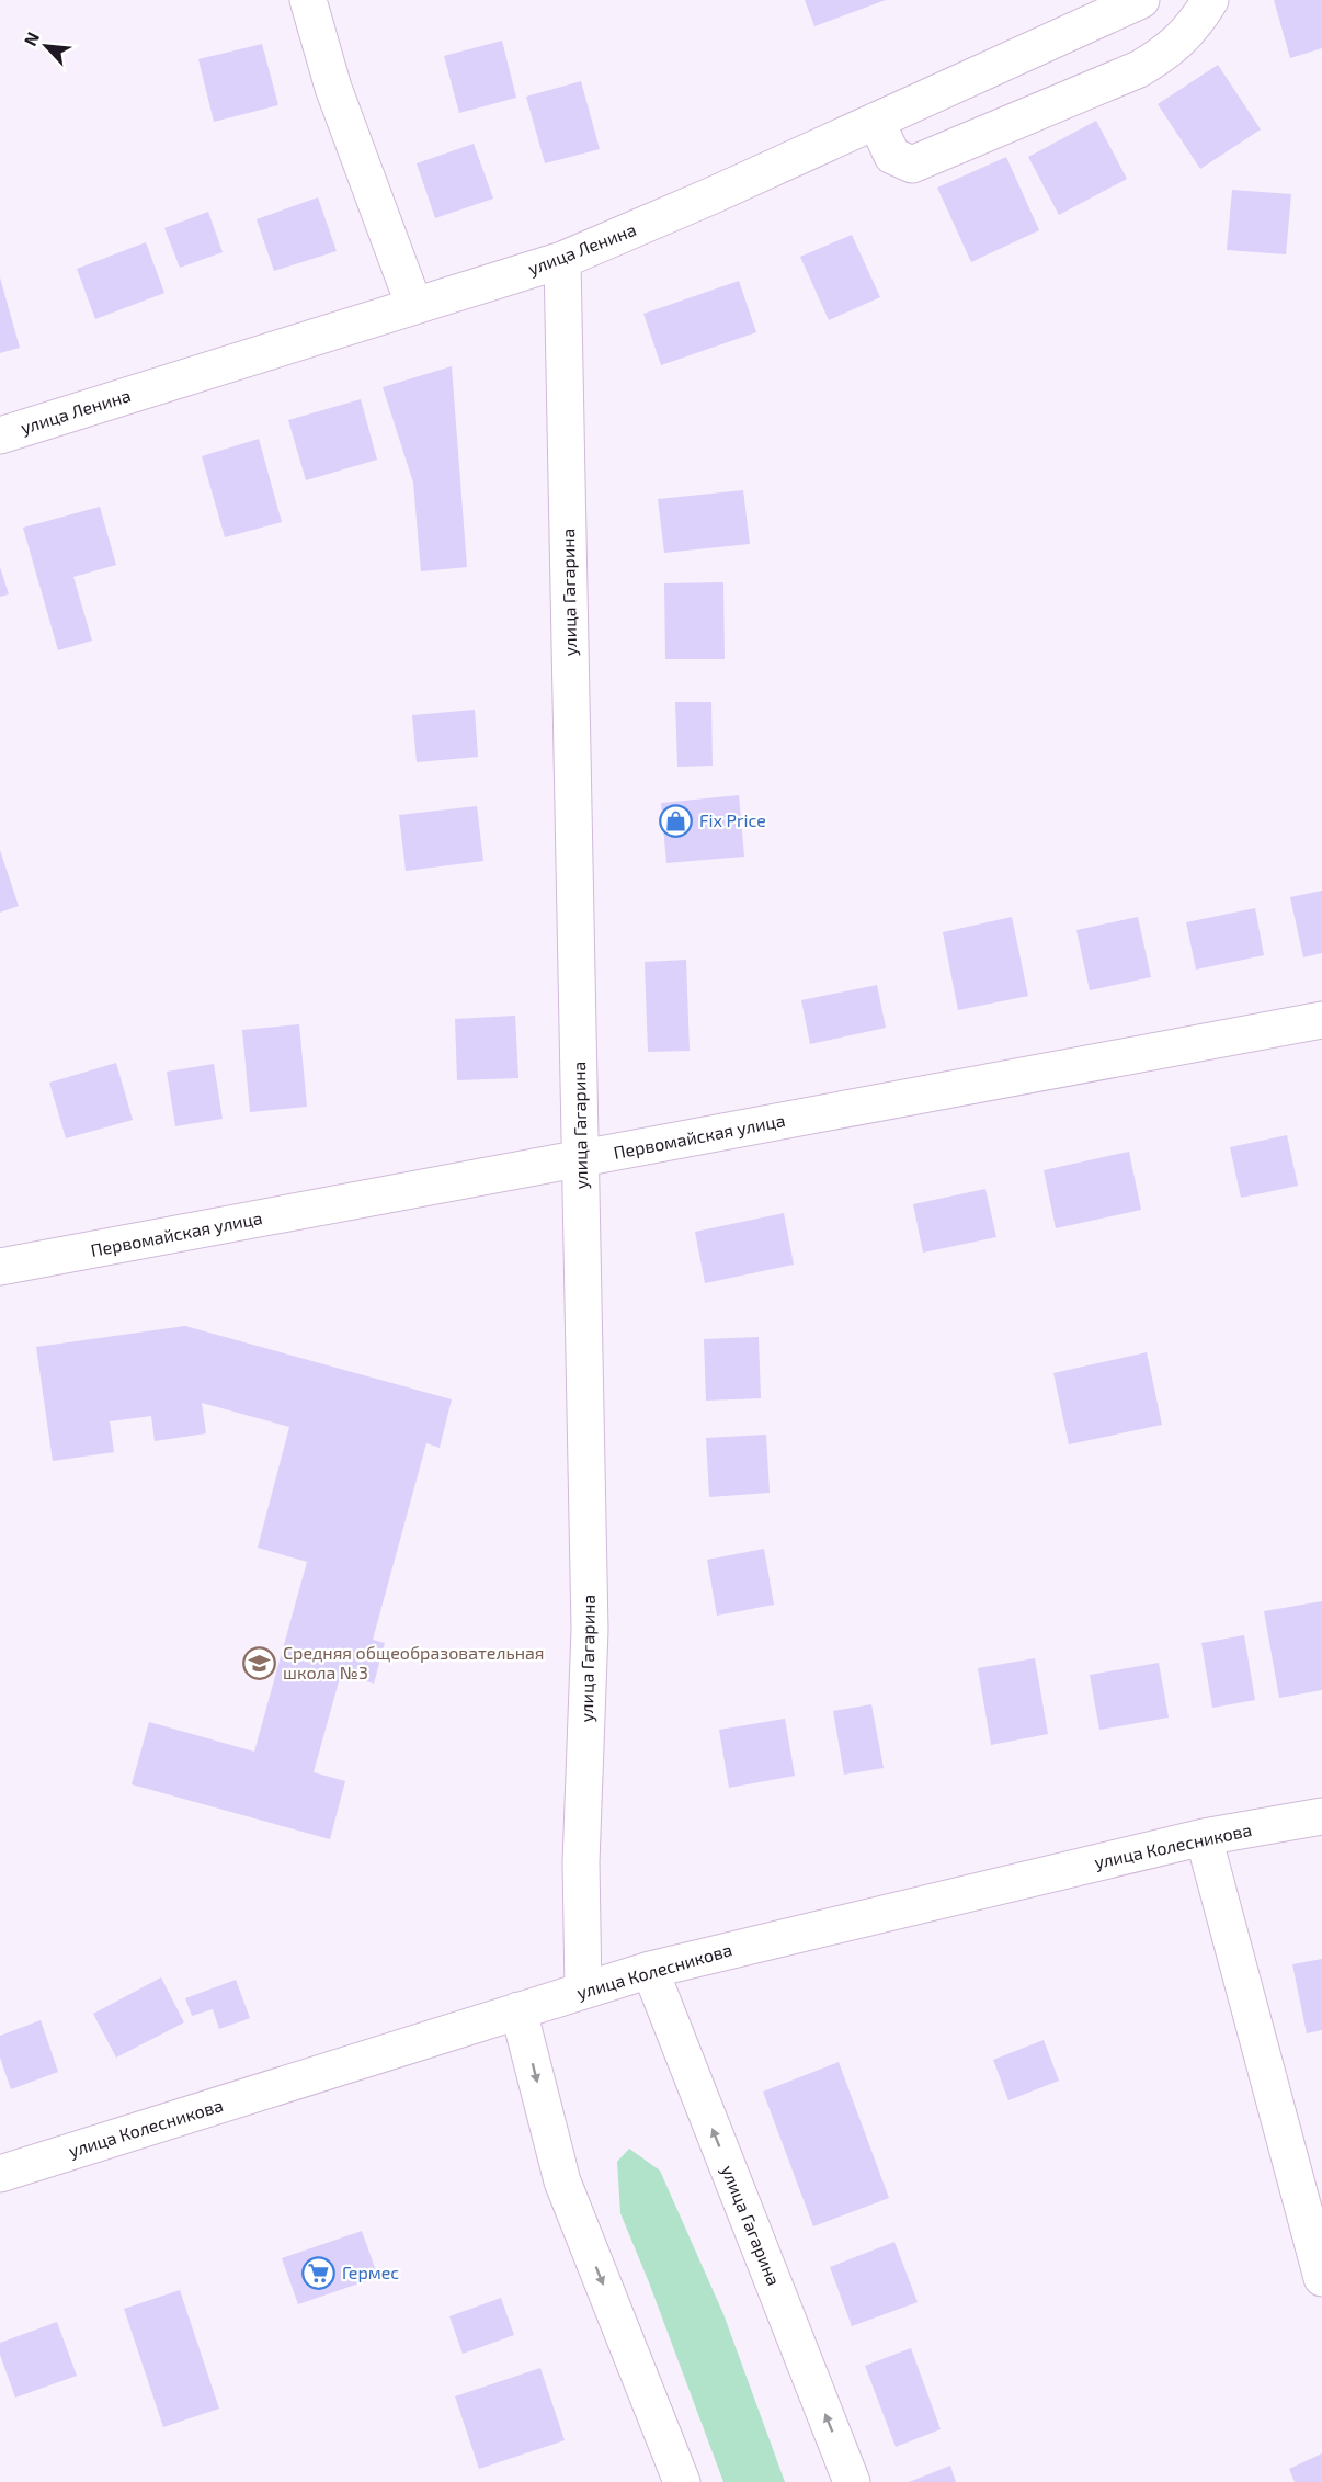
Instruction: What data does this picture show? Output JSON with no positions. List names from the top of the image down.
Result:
{
  "streets": {
    "street": [
      "улица Ленина",
      "улица Гагарина",
      "Первомайская улица",
      "улица Колесникова"
    ]
  },
  "crossings": [
    ["улица Ленина", "улица Гагарина"],
    ["улица Гагарина", "Первомайская улица"],
    ["улица Гагарина", "улица Колесникова"]
  ],
  "places": {
    "shop": ["Fix Price"],
    "school or university": ["Средняя общеобразовательная школа №3"],
    "supermarket": ["Гермес"]
  },
  "north": "top left"
}
